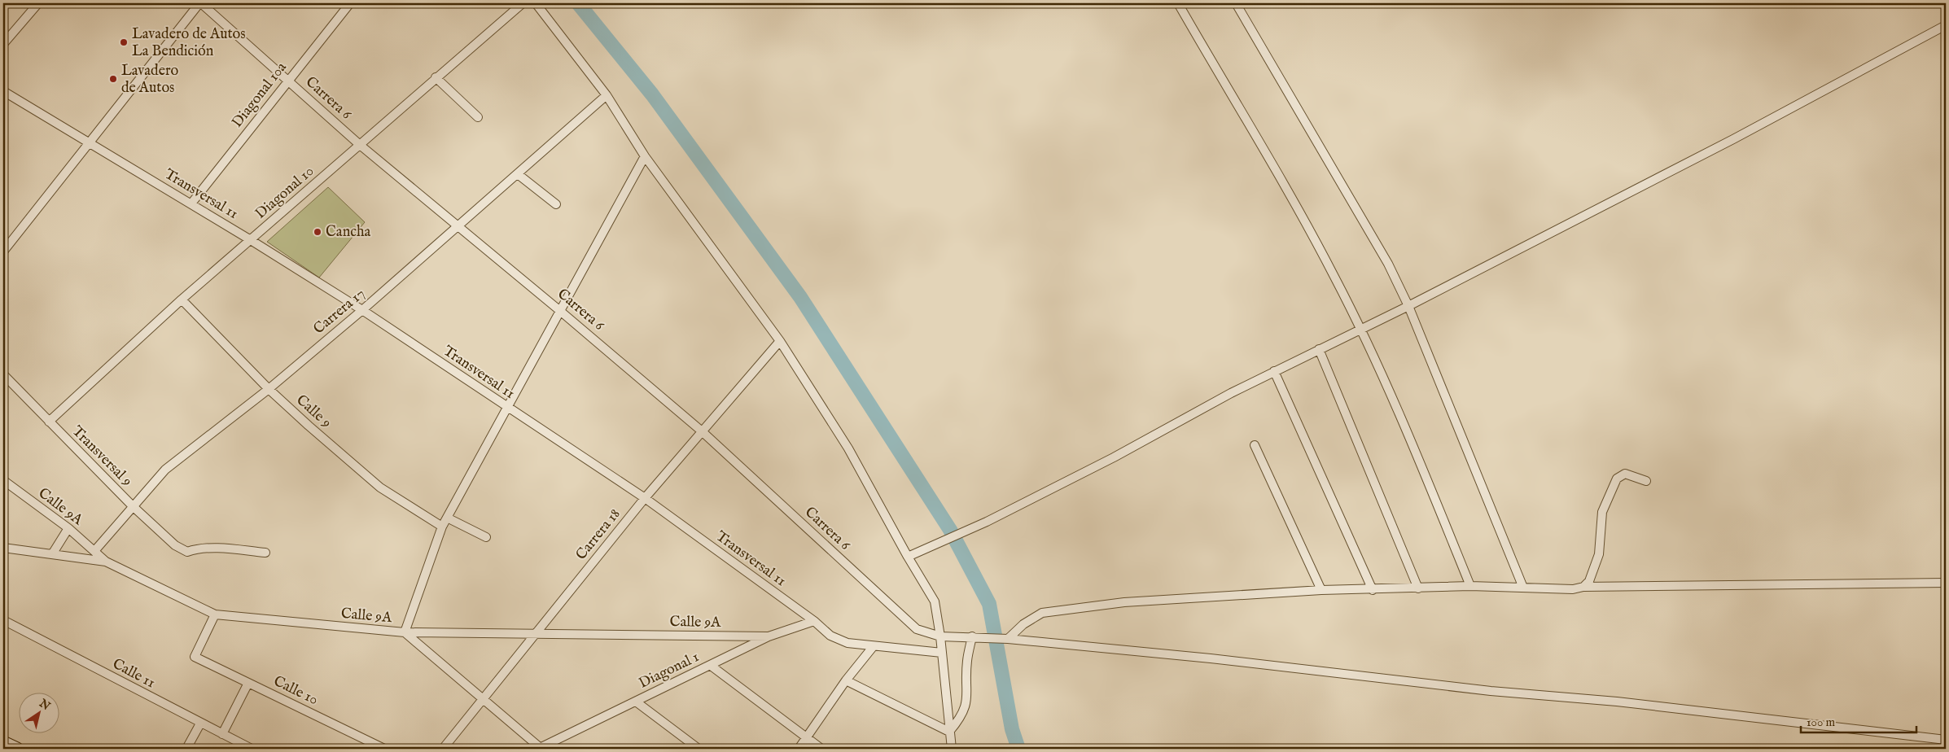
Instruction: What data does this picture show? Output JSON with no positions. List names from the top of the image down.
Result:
{
  "streets": {
    "street": [
      "Diagonal 10a",
      "Carrera 6",
      "Diagonal 10",
      "Transversal 11",
      "Carrera 17",
      "Calle 9",
      "Transversal 9",
      "Calle 9A",
      "Carrera 18",
      "Diagonal 1",
      "Calle 11",
      "Calle 10"
    ]
  },
  "crossings": [
    ["Diagonal 10a", "Carrera 6"],
    ["Diagonal 10a", "Transversal 11"],
    ["Carrera 6", "Diagonal 10"],
    ["Carrera 6", "Carrera 17"],
    ["Carrera 6", "Carrera 18"],
    ["Diagonal 10", "Transversal 11"],
    ["Diagonal 10", "Calle 9"],
    ["Diagonal 10", "Transversal 9"],
    ["Transversal 11", "Carrera 17"],
    ["Transversal 11", "Carrera 18"],
    ["Transversal 11", "Diagonal 1"],
    ["Carrera 17", "Calle 9"],
    ["Carrera 17", "Transversal 9"],
    ["Carrera 17", "Calle 9A"],
    ["Calle 9A", "Carrera 18"],
    ["Calle 9A", "Diagonal 1"],
    ["Calle 9A", "Calle 10"]
  ],
  "places": ["Lavadero de Autos La Bendición", "Lavadero de Autos", "Cancha"],
  "scale_bar": "100 m",
  "north": "top right"
}
